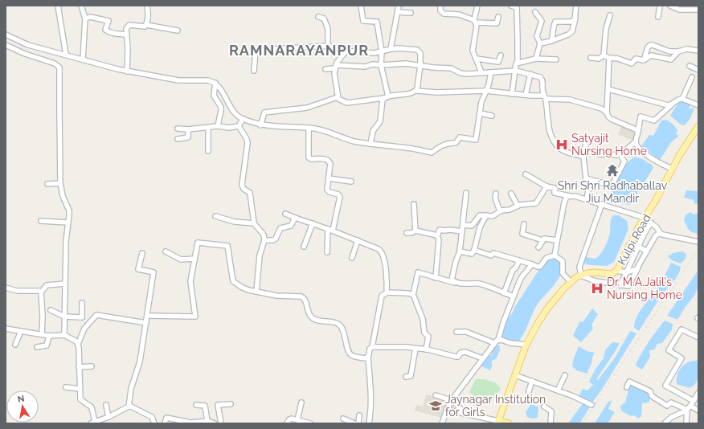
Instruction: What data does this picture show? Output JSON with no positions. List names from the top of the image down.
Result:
{
  "streets": {
    "main road": ["Kulpi Road"]
  },
  "districts": ["RAMNARAYANPUR"],
  "places": {
    "hospital": ["Satyajit Nursing Home", "Dr. M.A.Jalil's Nursing Home"],
    "temple": ["Shri Shri Radhaballav Jiu Mandir"],
    "school or university": ["Jaynagar Institution for Girls"]
  },
  "north": "top"
}
